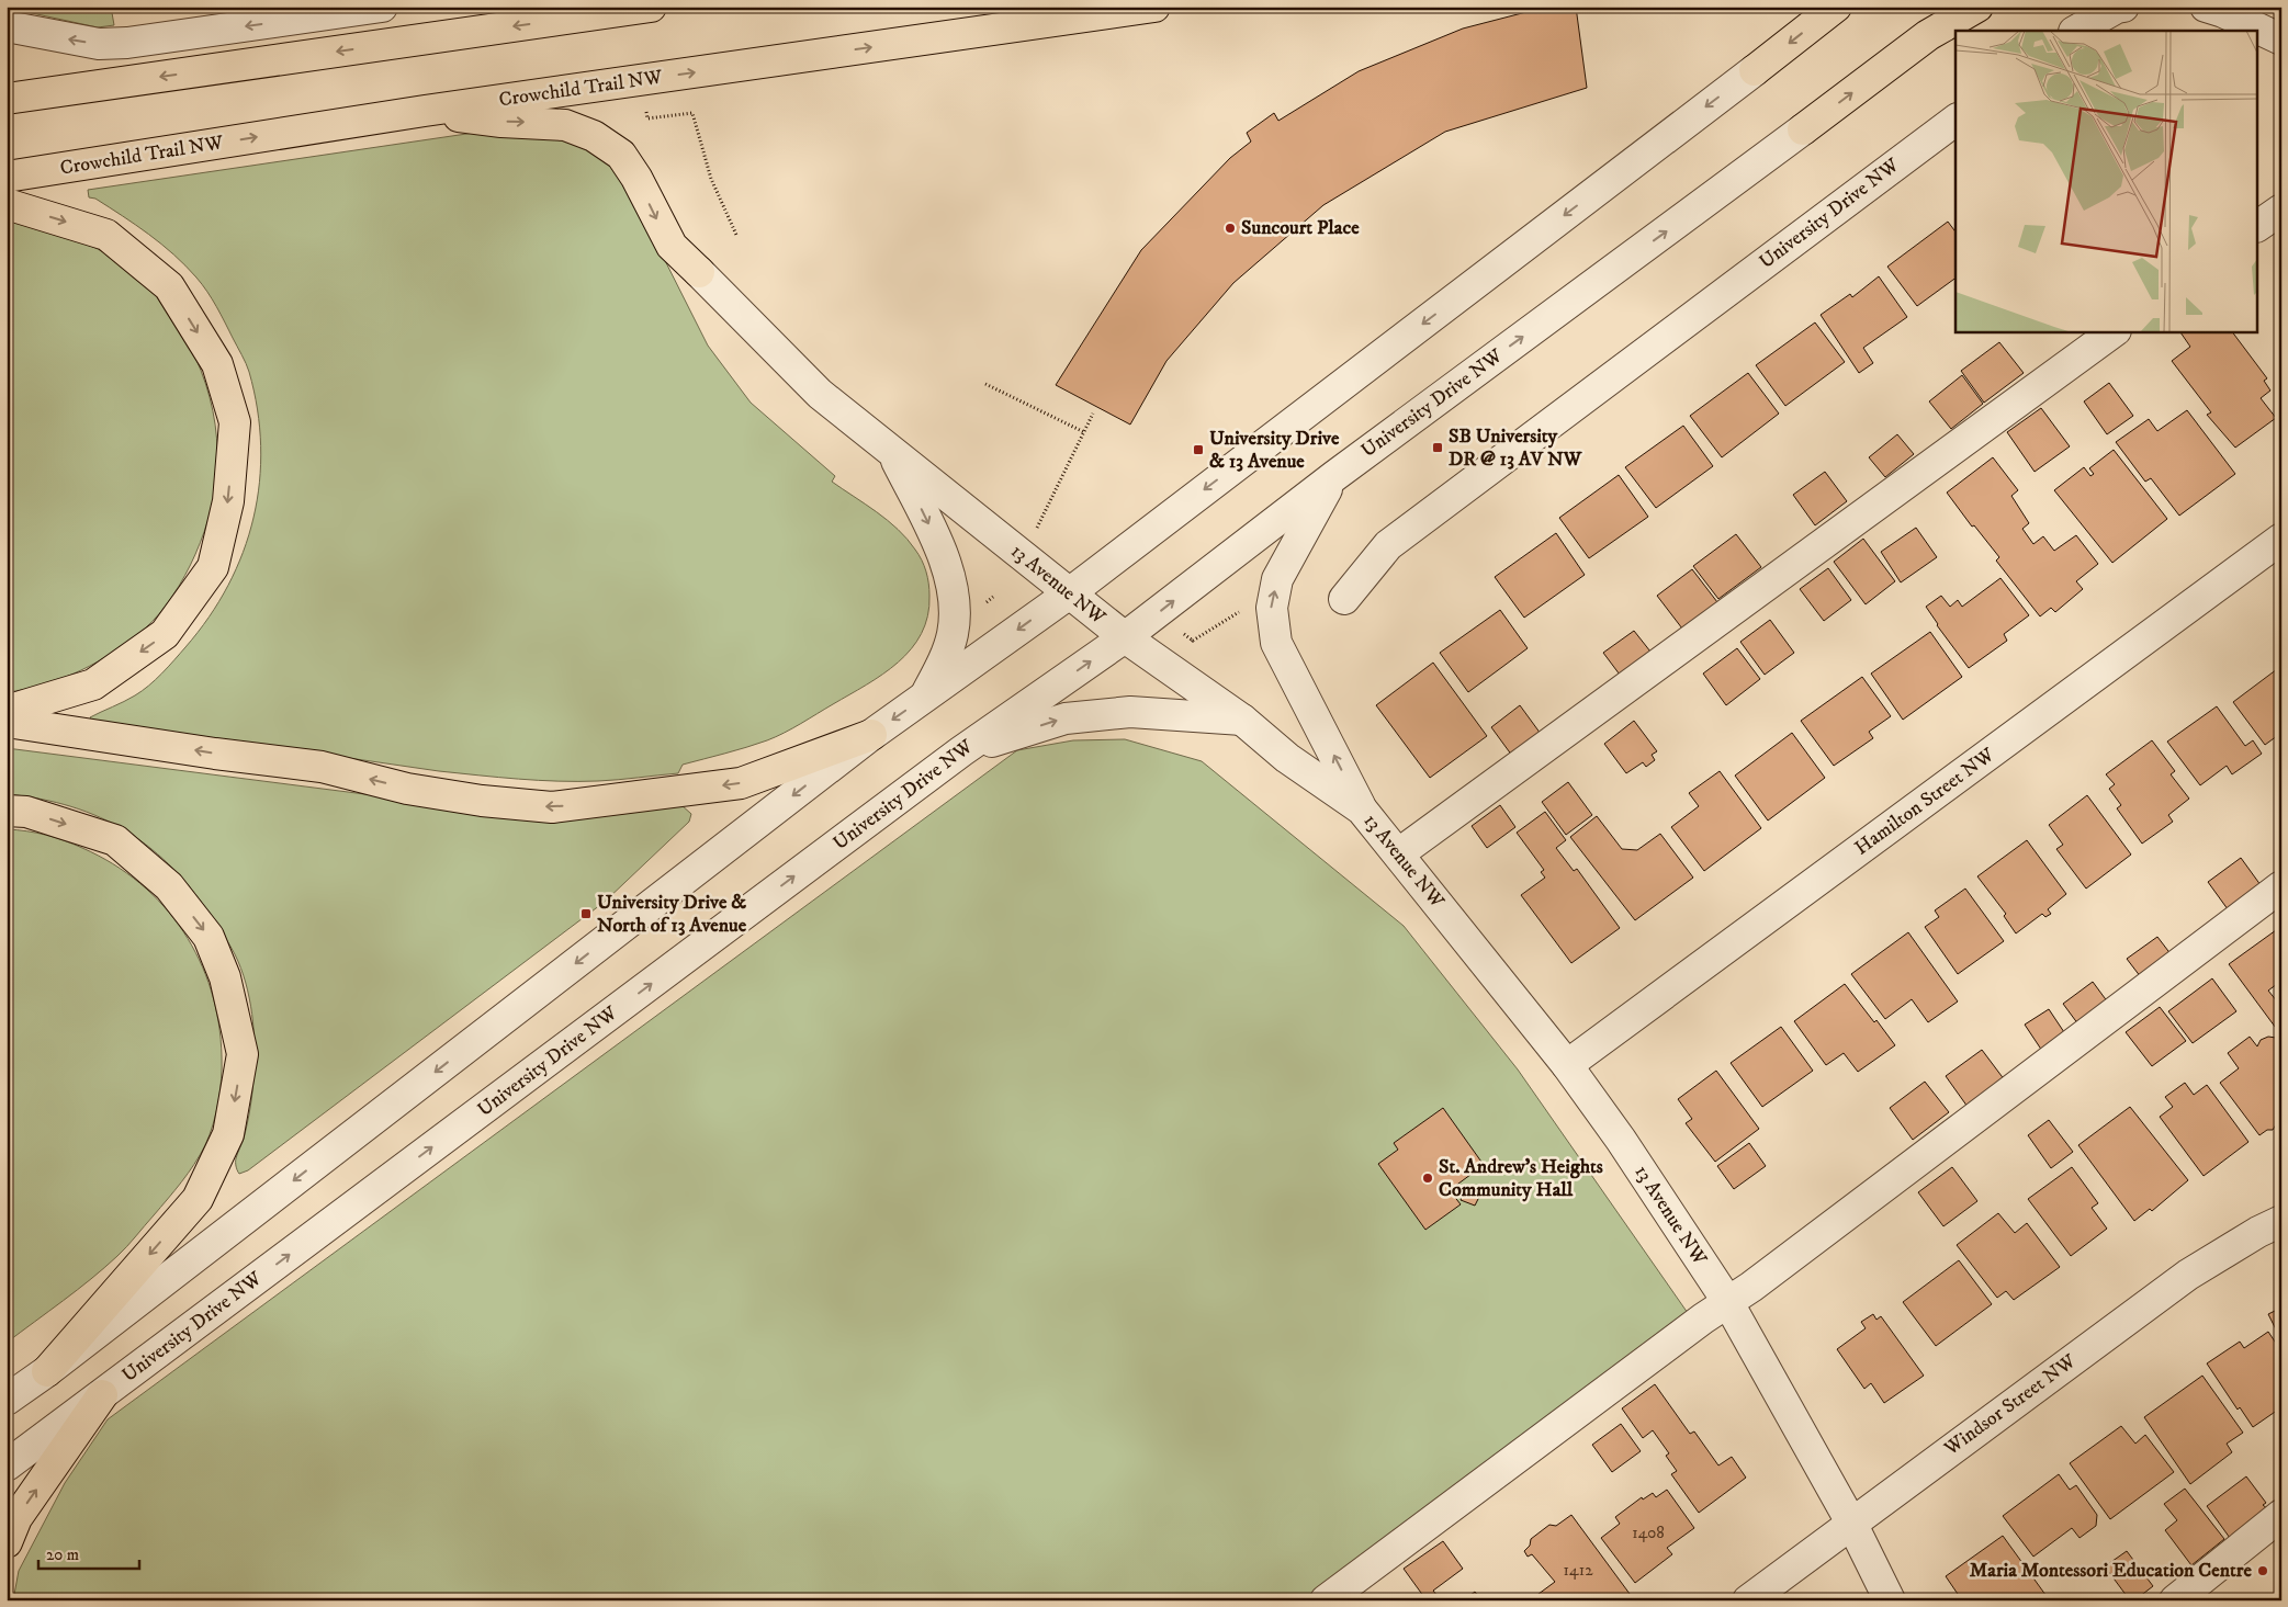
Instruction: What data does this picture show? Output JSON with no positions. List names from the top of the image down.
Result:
{
  "streets": {
    "highway": ["Crowchild Trail NW"],
    "street": [
      "University Drive NW",
      "13 Avenue NW",
      "Hamilton Street NW",
      "Windsor Street NW"
    ]
  },
  "crossings": [
    ["University Drive NW", "13 Avenue NW"],
    ["13 Avenue NW", "Hamilton Street NW"],
    ["13 Avenue NW", "Windsor Street NW"]
  ],
  "places": {
    "other": ["Suncourt Place", "St. Andrew's Heights Community Hall", "Maria Montessori Education Centre"],
    "transit": ["SB University DR @ 13 AV NW", "University Drive & 13 Avenue", "University Drive & North of 13 Avenue"]
  },
  "house_numbers": ["1408", "1412"],
  "scale_bar": "20 m"
}
